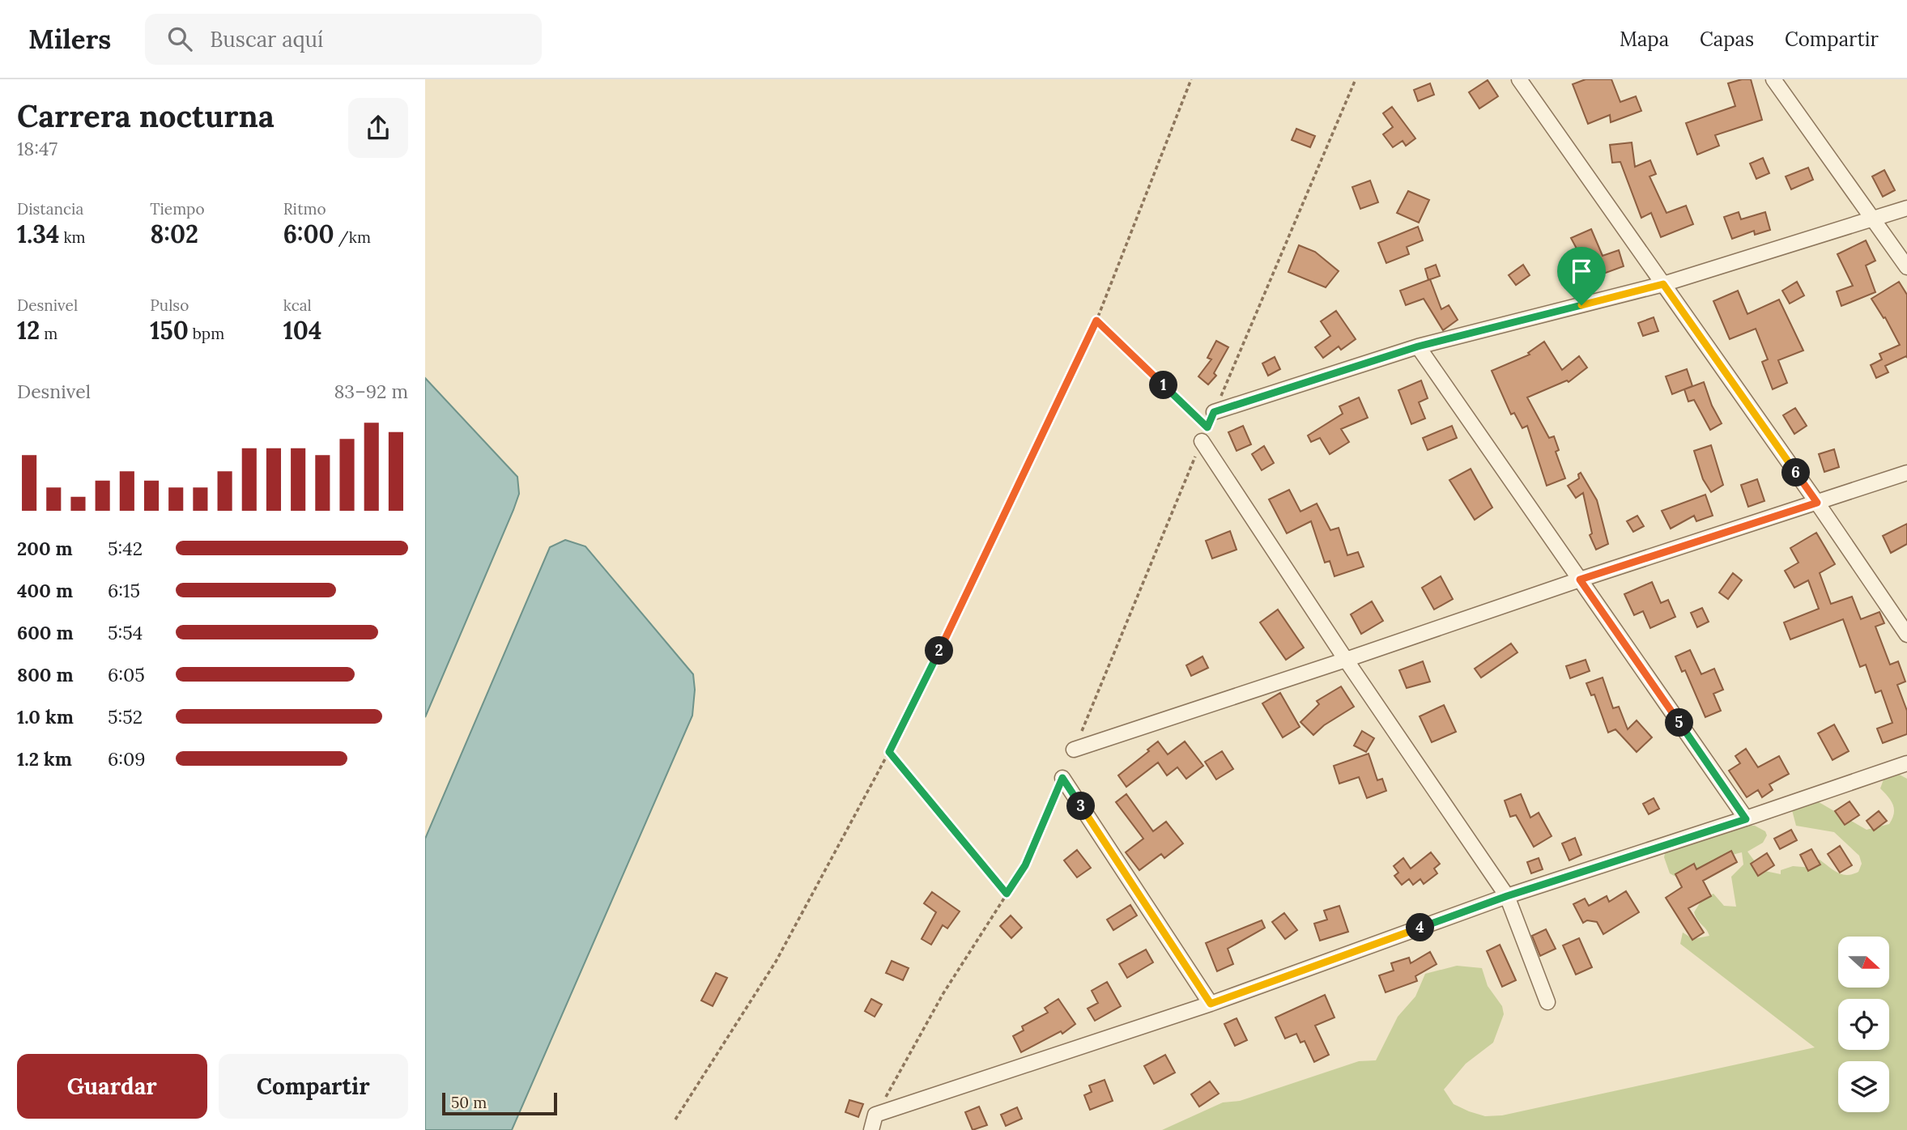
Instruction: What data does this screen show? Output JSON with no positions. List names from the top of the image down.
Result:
{
  "scale_bar": "50 m",
  "north": "right",
  "page": {
    "header": "Milers",
    "search": "Buscar aquí",
    "nav": ["Mapa", "Capas", "Compartir"],
    "heading": ["Carrera nocturna", "18:47"],
    "stats": [
      ["Distancia", "1.34 km"],
      ["Tiempo", "8:02"],
      ["Ritmo", "6:00 /km"],
      ["Desnivel", "12 m"],
      ["Pulso", "150 bpm"],
      ["kcal", "104"]
    ],
    "chart": ["Desnivel", "83–92 m"],
    "pins": [
      "1",
      "6",
      "2",
      "5",
      "3",
      "4"
    ],
    "list": [
      {
        "name": "200 m",
        "note": "5:42"
      },
      {
        "name": "400 m",
        "note": "6:15"
      },
      {
        "name": "600 m",
        "note": "5:54"
      },
      {
        "name": "800 m",
        "note": "6:05"
      },
      {
        "name": "1.0 km",
        "note": "5:52"
      },
      {
        "name": "1.2 km",
        "note": "6:09"
      }
    ],
    "buttons": ["Guardar", "Compartir"],
    "scale": "50 m"
  }
}
